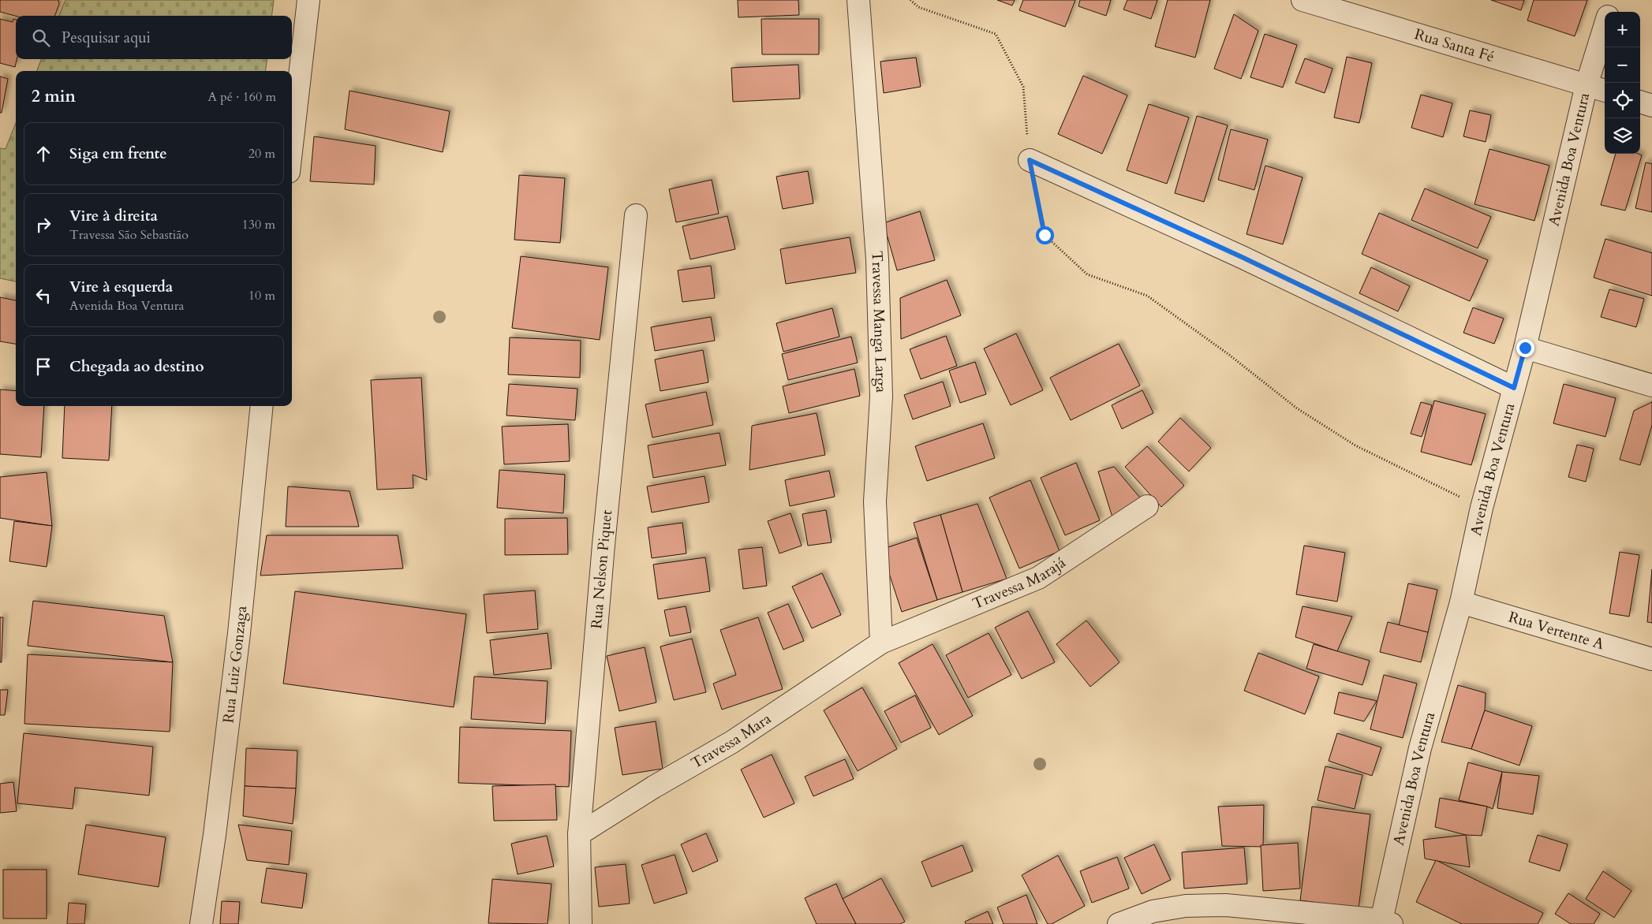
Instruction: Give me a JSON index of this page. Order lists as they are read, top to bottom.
{
  "streets": {
    "street": [
      "Rua Santa Fé",
      "Avenida Boa Ventura",
      "Travessa Manga Larga",
      "Rua Nelson Piquet",
      "Travessa Marajá",
      "Rua Vertente A",
      "Rua Luiz Gonzaga",
      "Travessa Mara"
    ]
  },
  "crossings": [
    ["Rua Santa Fé", "Avenida Boa Ventura"],
    ["Avenida Boa Ventura", "Rua Vertente A"],
    ["Travessa Manga Larga", "Travessa Marajá"],
    ["Travessa Manga Larga", "Travessa Mara"],
    ["Rua Nelson Piquet", "Travessa Mara"],
    ["Travessa Marajá", "Travessa Mara"]
  ],
  "page": {
    "map_buttons": ["+", "−"],
    "search": "Pesquisar aqui",
    "heading": ["2 min", "A pé · 160 m"],
    "list": [
      ["Siga em frente", "20 m"],
      ["Vire à direita", "Travessa São Sebastião", "130 m"],
      ["Vire à esquerda", "Avenida Boa Ventura", "10 m"],
      "Chegada ao destino"
    ]
  }
}
